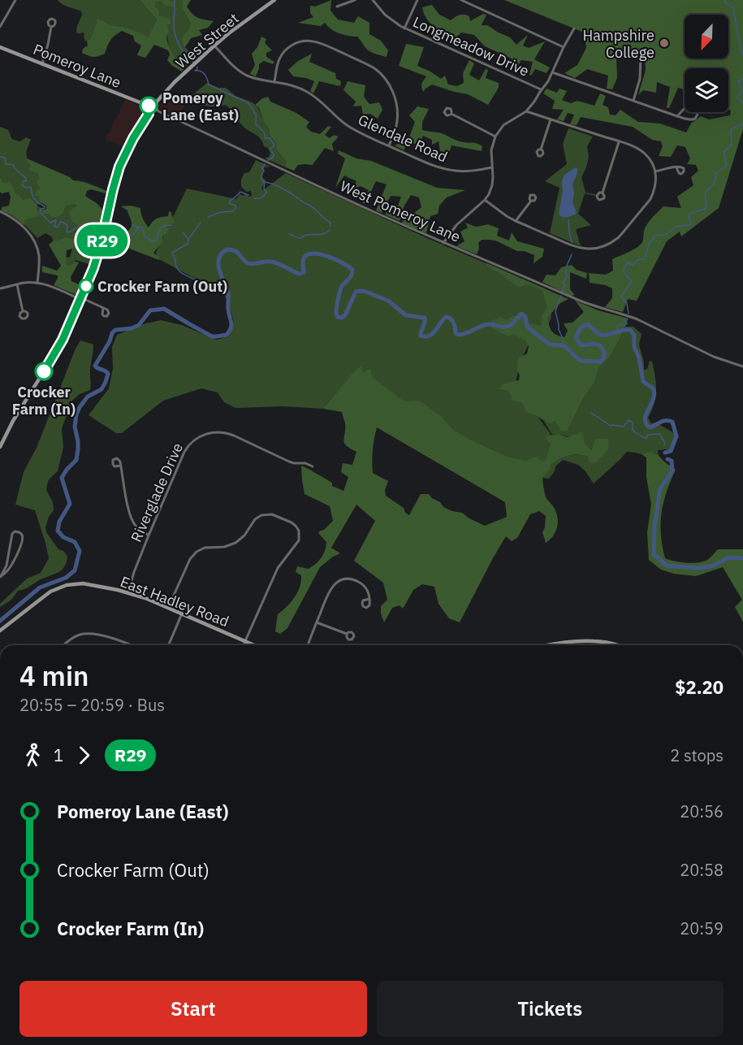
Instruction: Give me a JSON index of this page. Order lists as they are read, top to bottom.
{
  "streets": {
    "street": [
      "West Street",
      "Longmeadow Drive",
      "Pomeroy Lane",
      "Glendale Road",
      "West Pomeroy Lane",
      "Riverglade Drive",
      "East Hadley Road"
    ]
  },
  "crossings": [
    ["West Street", "Pomeroy Lane"],
    ["West Street", "Glendale Road"],
    ["West Street", "West Pomeroy Lane"],
    ["Pomeroy Lane", "West Pomeroy Lane"],
    ["Riverglade Drive", "East Hadley Road"]
  ],
  "places": [
    "Hampshire College",
    "Pomeroy Lane (East)",
    "Crocker Farm (Out)",
    "Crocker Farm (In)"
  ],
  "lines": ["bus line R29"],
  "north": "bottom left",
  "page": {
    "on_map": "R29",
    "heading": ["4 min", "20:55 – 20:59 · Bus", "$2.20"],
    "legs": ["1", "R29", "2 stops"],
    "list": [
      {
        "name": "Pomeroy Lane (East)",
        "value": "20:56"
      },
      {
        "name": "Crocker Farm (Out)",
        "value": "20:58"
      },
      {
        "name": "Crocker Farm (In)",
        "value": "20:59"
      }
    ],
    "buttons": ["Start", "Tickets"]
  }
}
